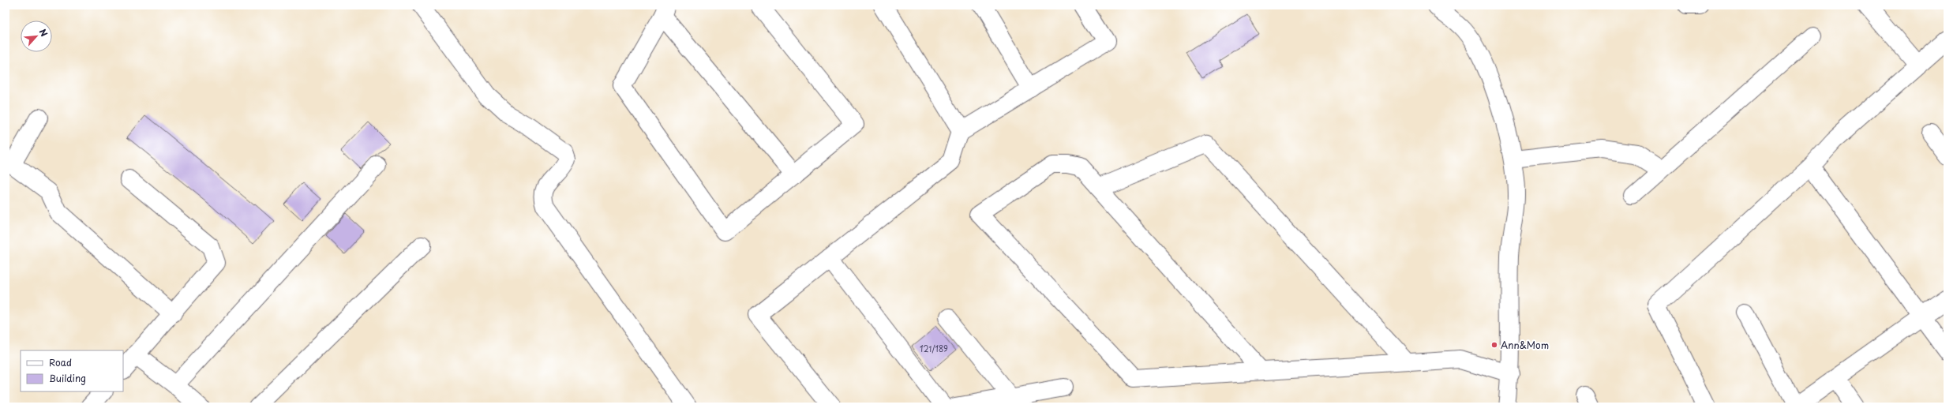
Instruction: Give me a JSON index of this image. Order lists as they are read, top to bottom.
{
  "places": ["Ann&Mom"],
  "house_numbers": ["121/189"],
  "legend": ["Road", "Building"],
  "north": "top right"
}
